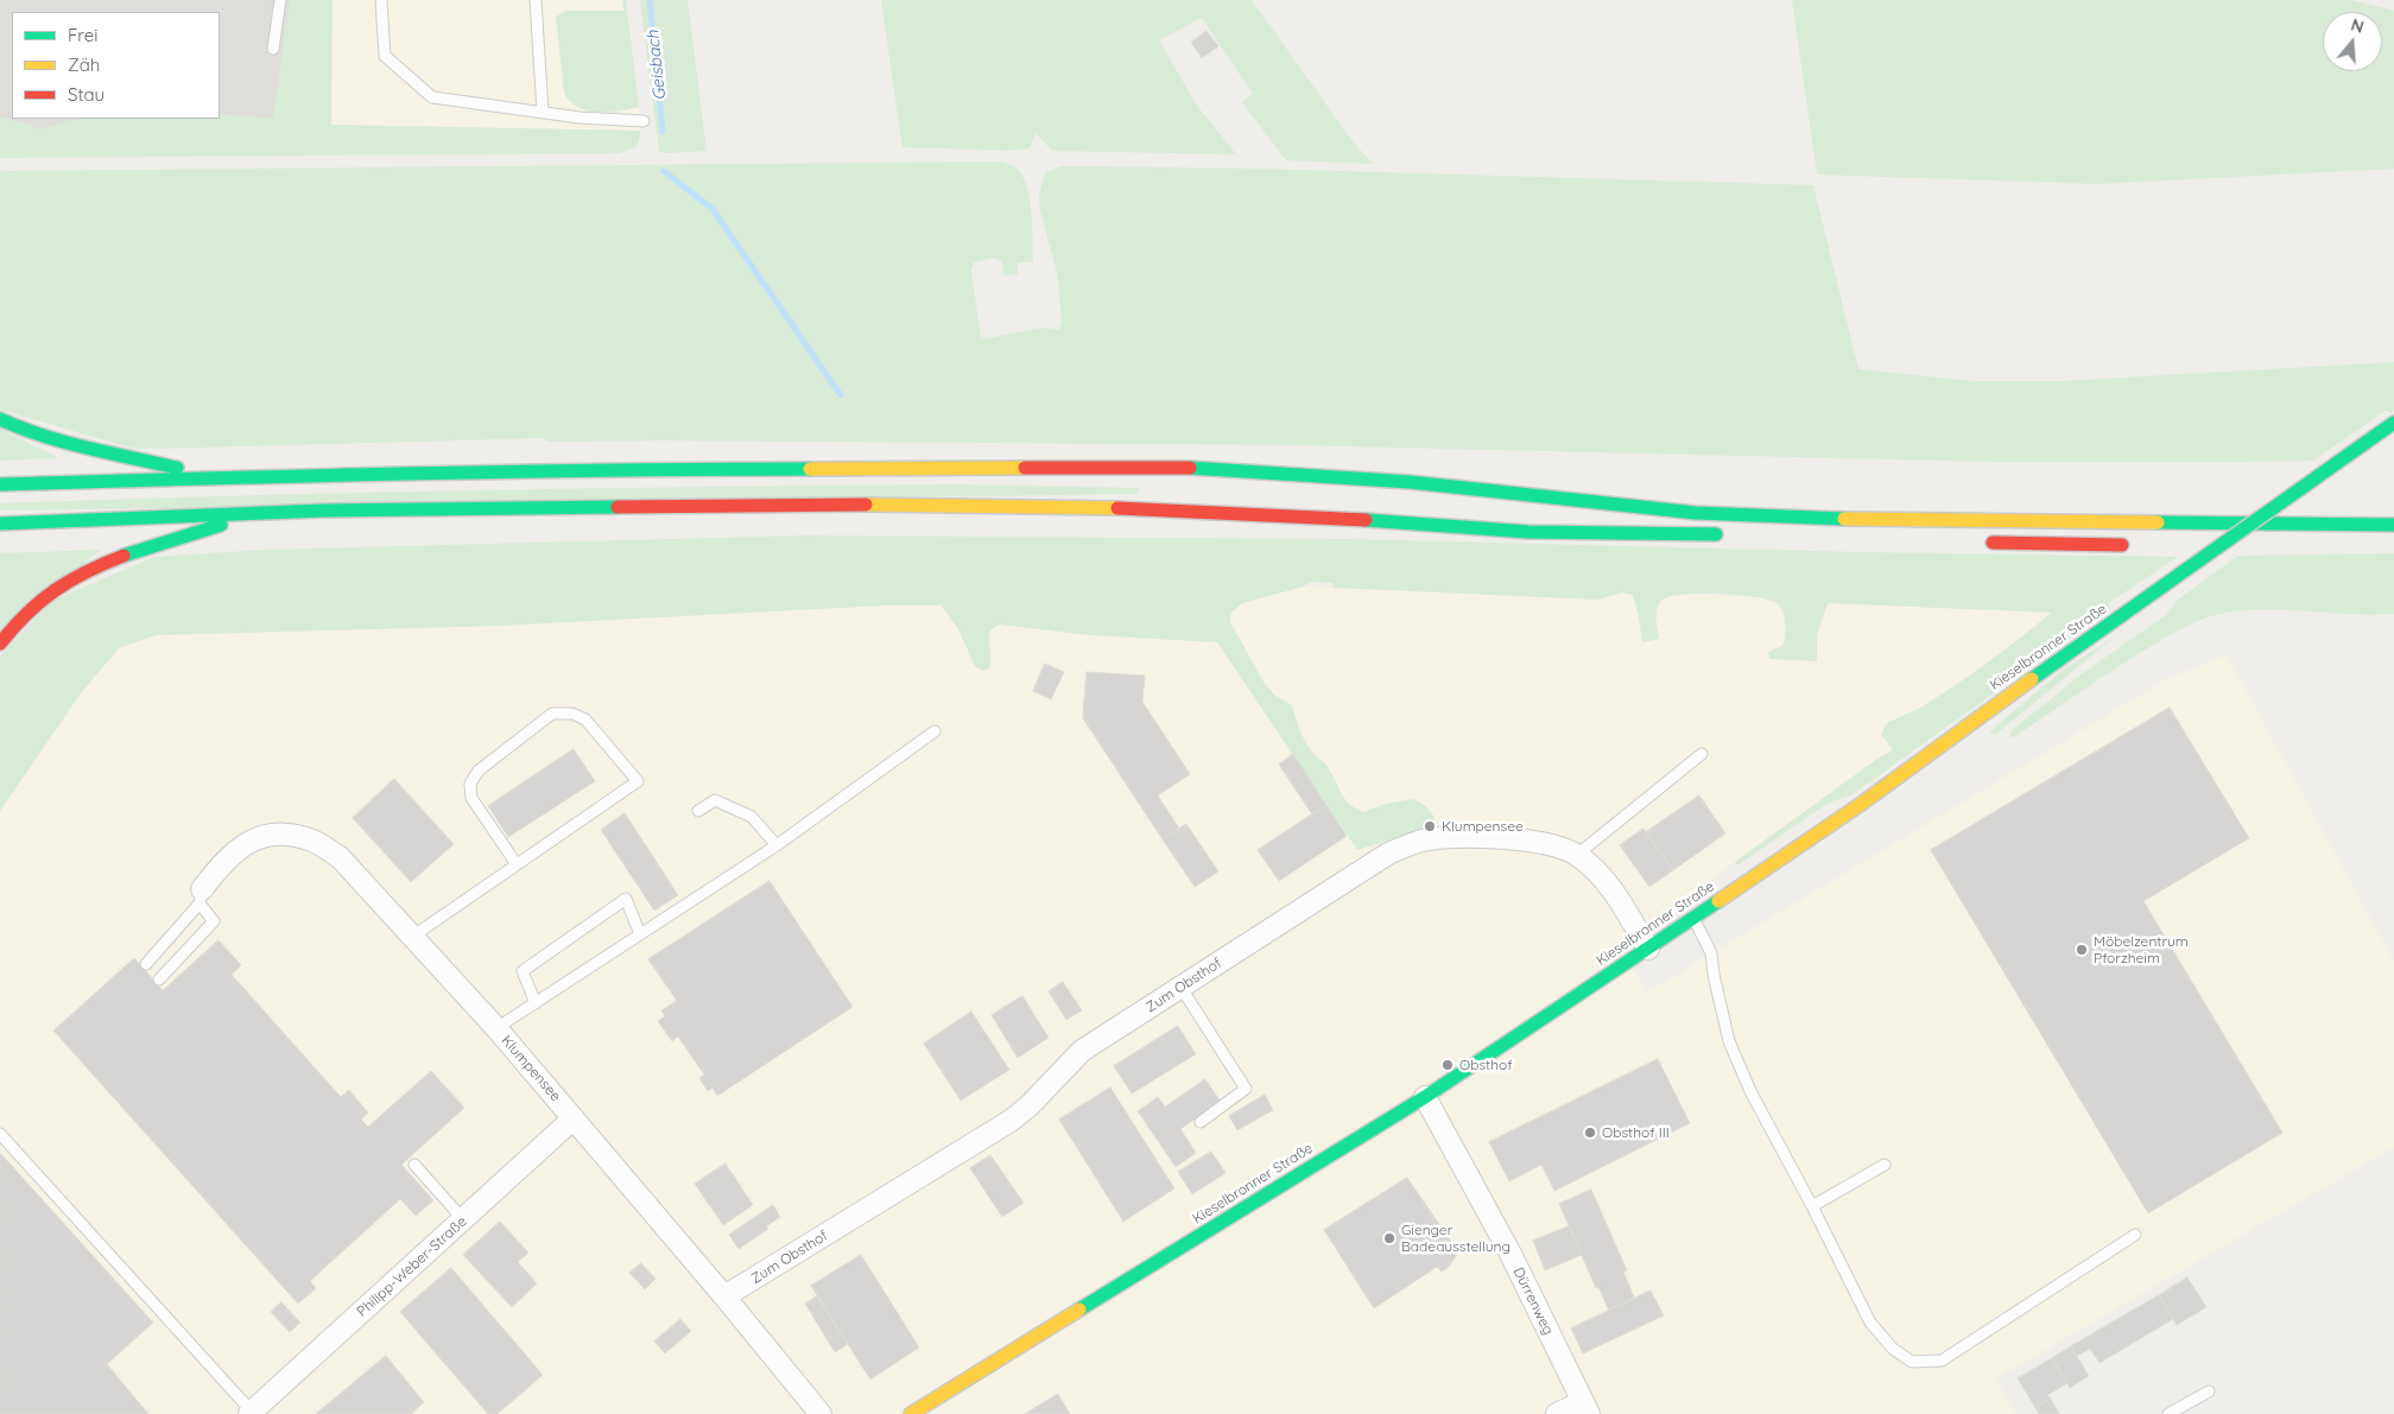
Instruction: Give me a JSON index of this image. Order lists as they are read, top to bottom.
{
  "streets": {
    "main road": ["Kieselbronner Straße"],
    "street": [
      "Zum Obsthof",
      "Klumpensee",
      "Philipp-Weber-Straße",
      "Dürrenweg"
    ]
  },
  "crossings": [
    ["Kieselbronner Straße", "Zum Obsthof"],
    ["Kieselbronner Straße", "Dürrenweg"],
    ["Zum Obsthof", "Klumpensee"],
    ["Klumpensee", "Philipp-Weber-Straße"]
  ],
  "water": ["Geisbach"],
  "places": [
    "Klumpensee",
    "Möbelzentrum Pforzheim",
    "Obsthof",
    "Obsthof III",
    "Gienger Badeausstellung"
  ],
  "legend": ["Frei", "Zäh", "Stau"],
  "north": "top"
}
